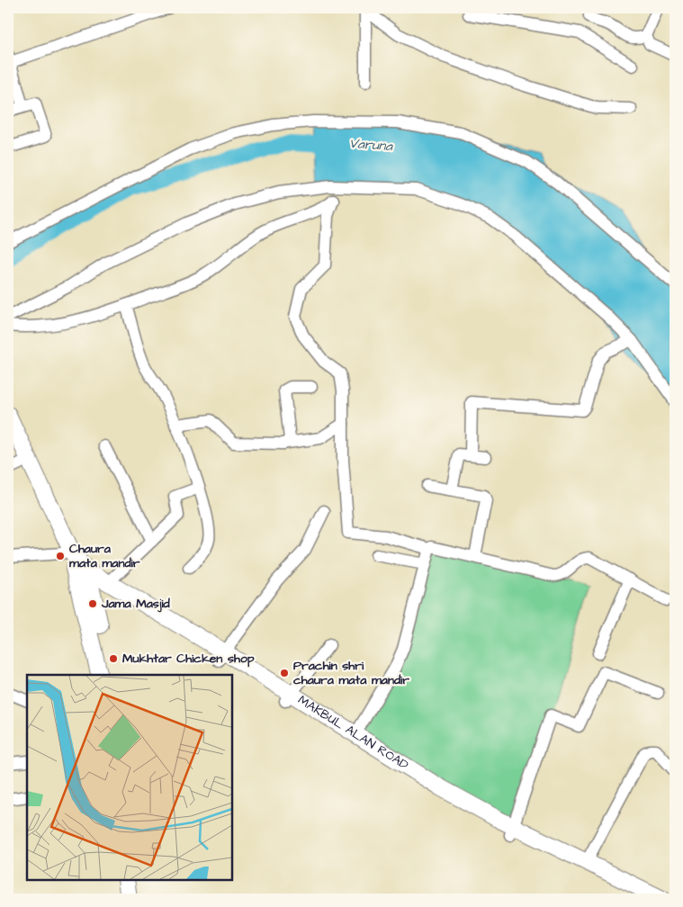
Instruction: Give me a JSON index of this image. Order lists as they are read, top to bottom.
{
  "streets": {
    "highway": ["MAKBUL ALAN ROAD"]
  },
  "water": ["Varuna"],
  "places": [
    "Chaura mata mandir",
    "Jama Masjid",
    "Mukhtar Chicken shop",
    "Prachin shri chaura mata mandir"
  ]
}
